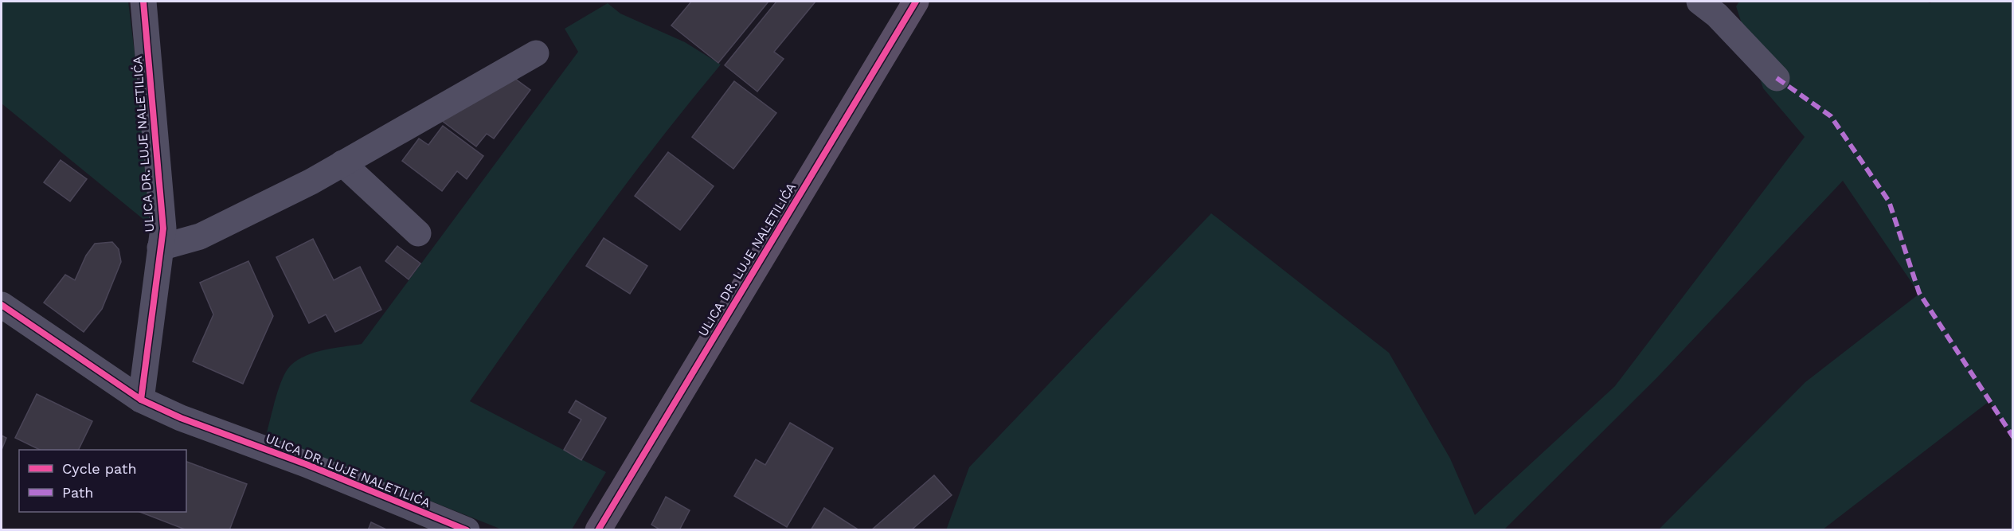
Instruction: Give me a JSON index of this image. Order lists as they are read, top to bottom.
{
  "streets": {
    "main road": ["ULICA DR. LUJE NALETILIĆA"]
  },
  "legend": ["Cycle path", "Path"]
}
